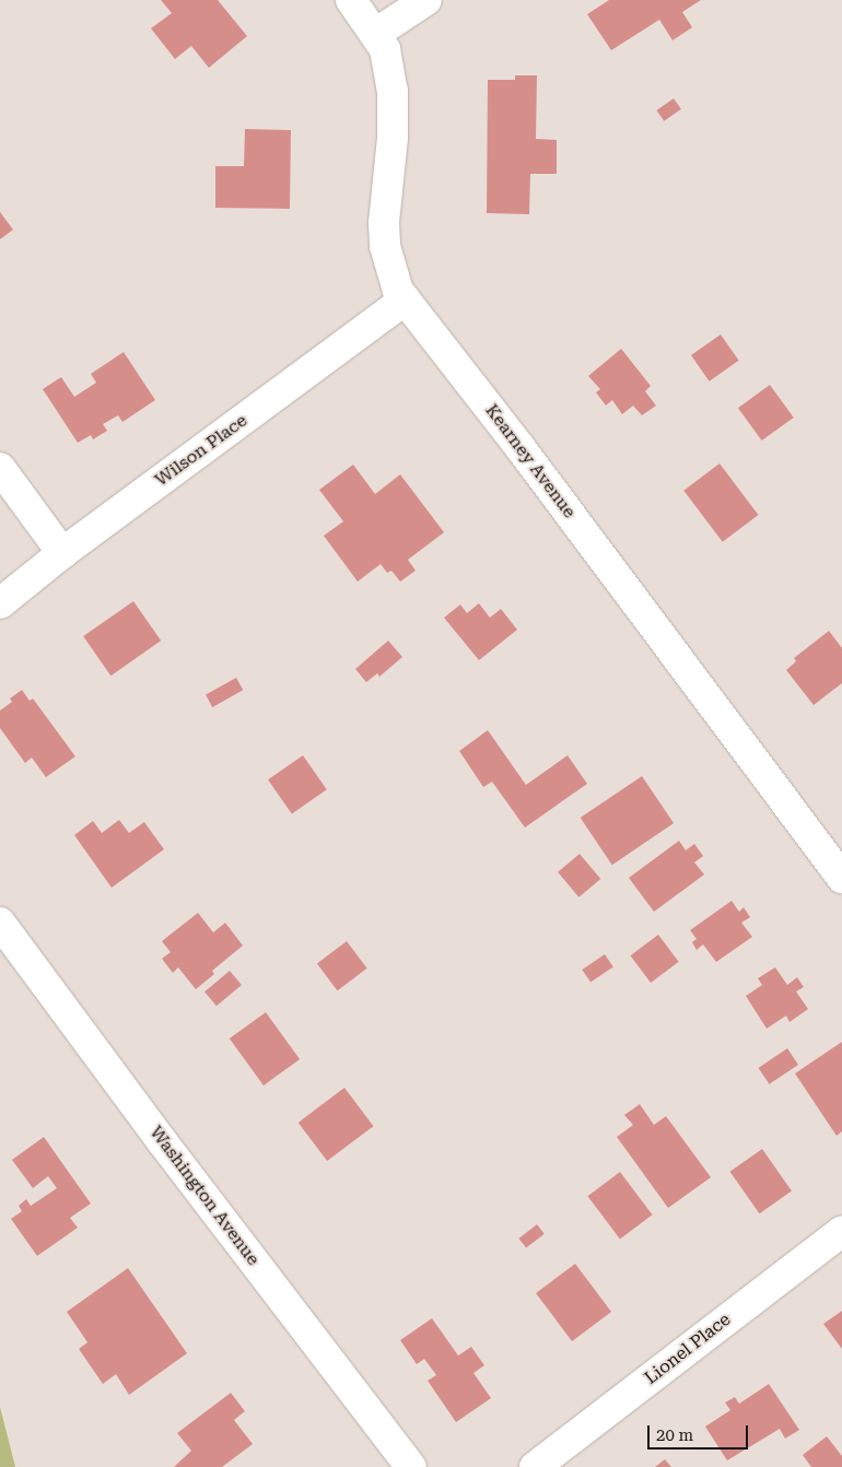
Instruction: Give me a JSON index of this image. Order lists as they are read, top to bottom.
{
  "streets": {
    "street": [
      "Wilson Place",
      "Kearney Avenue",
      "Washington Avenue",
      "Lionel Place"
    ]
  },
  "crossings": [
    ["Wilson Place", "Kearney Avenue"]
  ],
  "scale_bar": "20 m"
}
